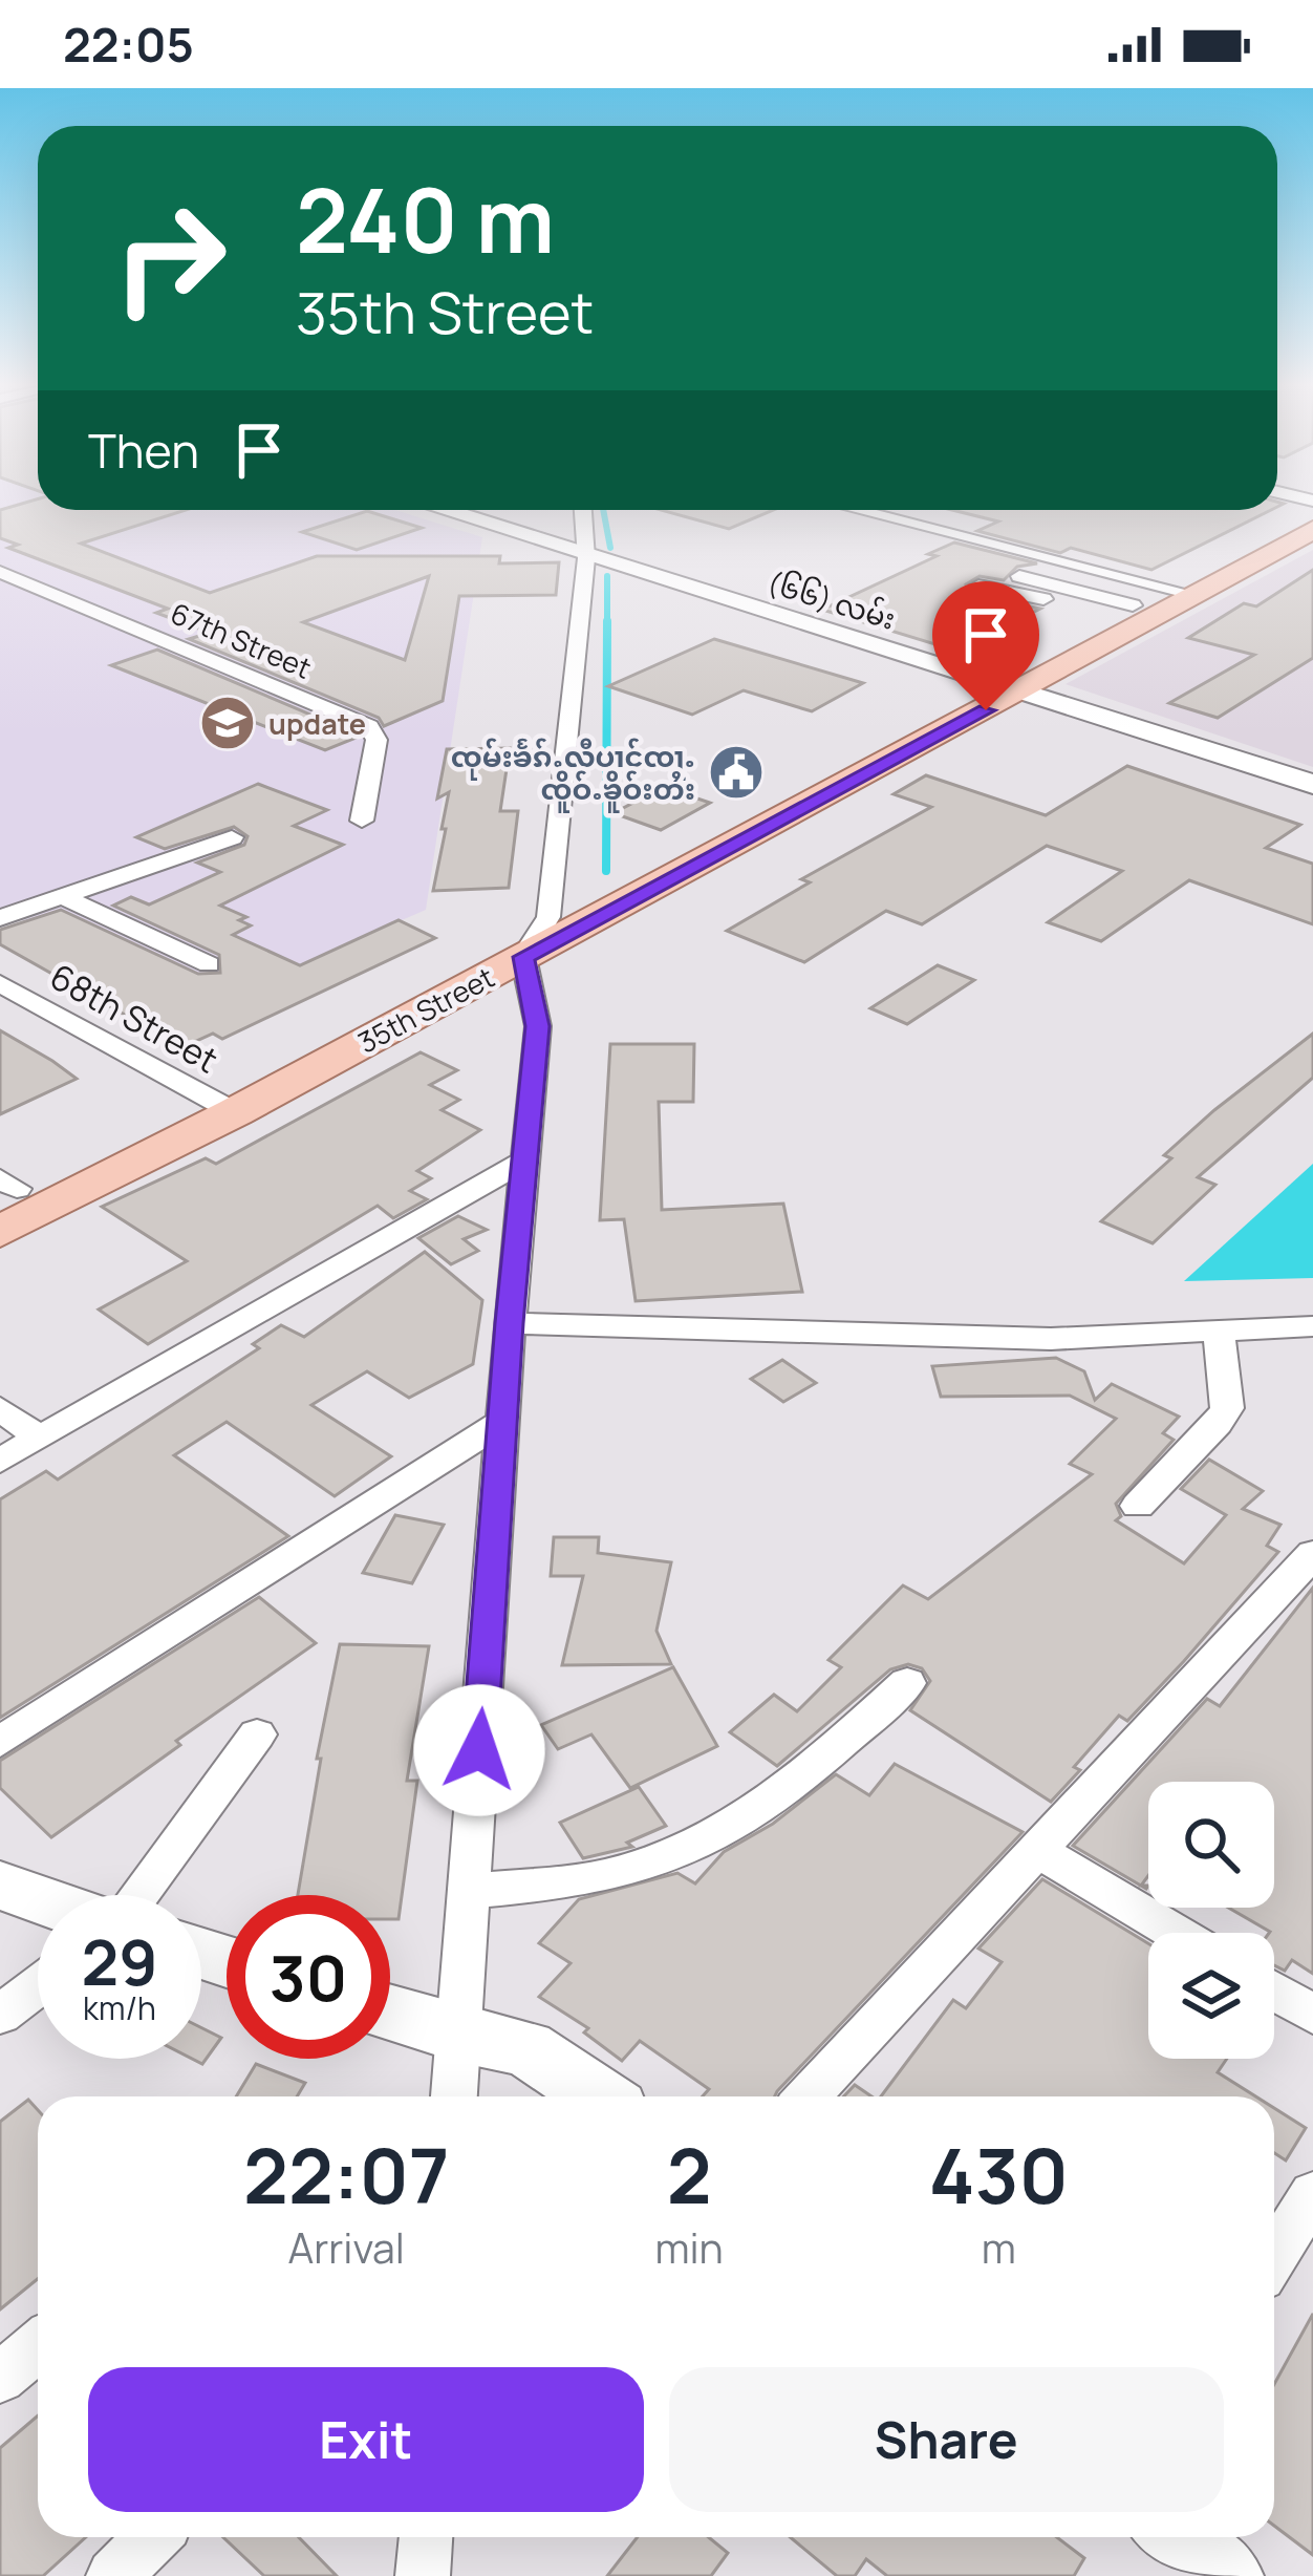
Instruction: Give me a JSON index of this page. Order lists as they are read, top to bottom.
{
  "streets": {
    "main road": ["35th Street"],
    "street": ["(၆၆) လမ်း", "67th Street", "68th Street"]
  },
  "crossings": [
    ["(၆၆) လမ်း", "35th Street"],
    ["35th Street", "68th Street"]
  ],
  "places": {
    "school or university": ["update"],
    "public building": ["ၸုမ်းၶႅၵ်ႇလီပၢင်ၸႃႉ ၸိူဝ်ႉၶိူဝ်းတႆး"]
  },
  "page": {
    "status": "22:05",
    "turn": ["240 m", "35th Street"],
    "then": "Then",
    "speed": "29 km/h",
    "limit": "30",
    "eta": [
      "22:07",
      "Arrival",
      "2",
      "min",
      "430",
      "m"
    ],
    "buttons": ["Exit", "Share"]
  }
}
